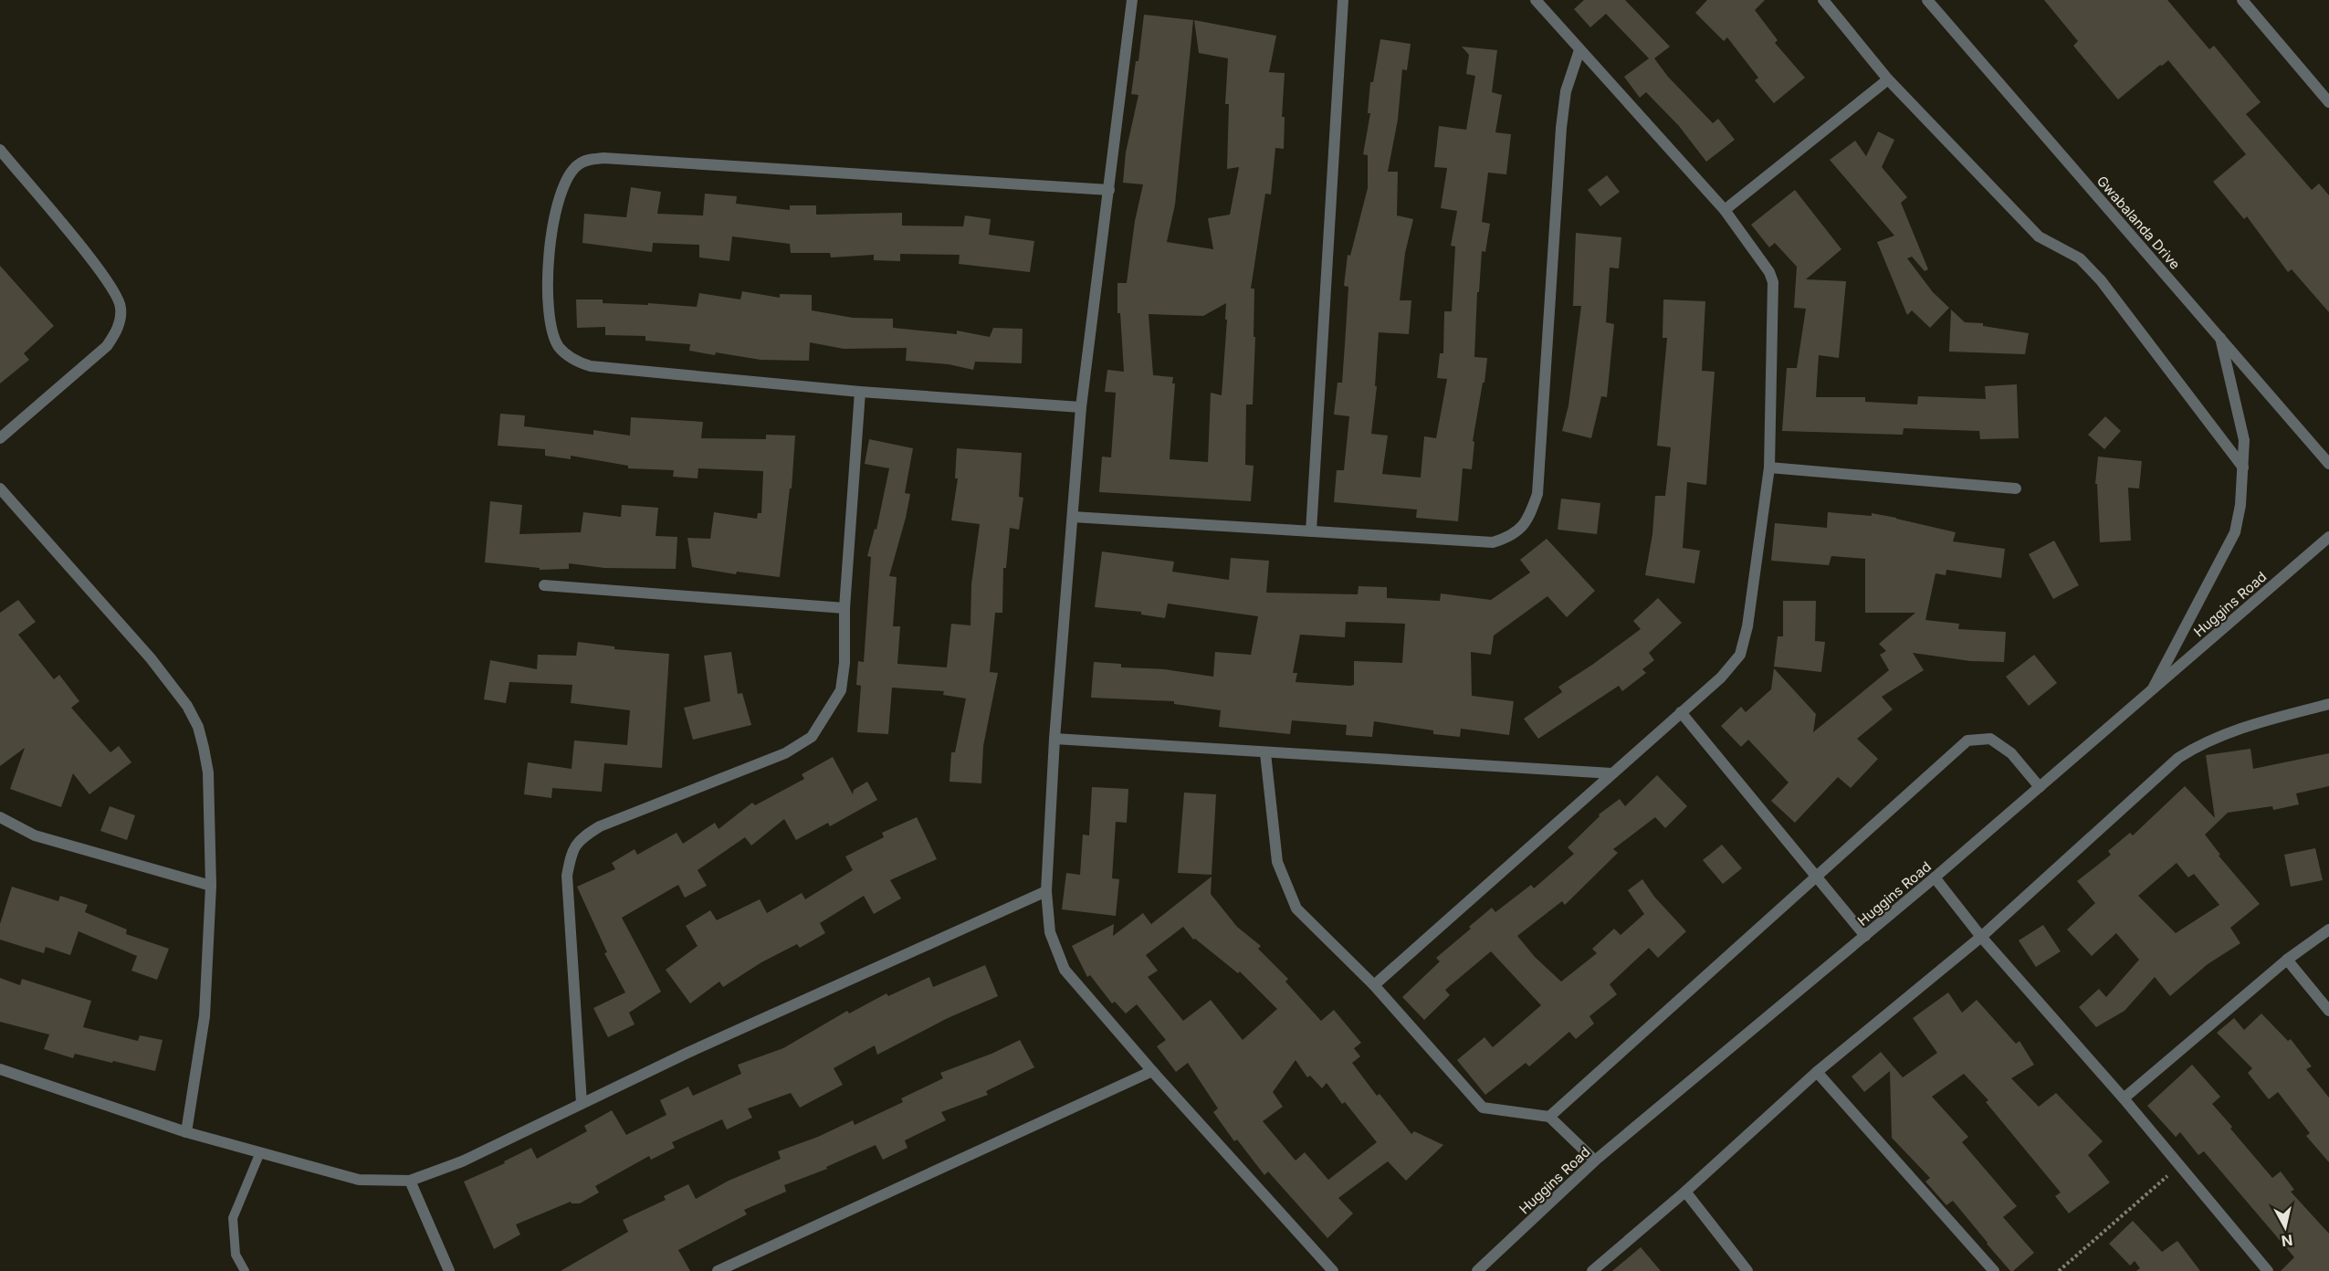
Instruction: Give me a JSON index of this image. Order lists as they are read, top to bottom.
{
  "streets": {
    "street": ["Gwabalanda Drive", "Huggins Road"]
  },
  "north": "bottom"
}
